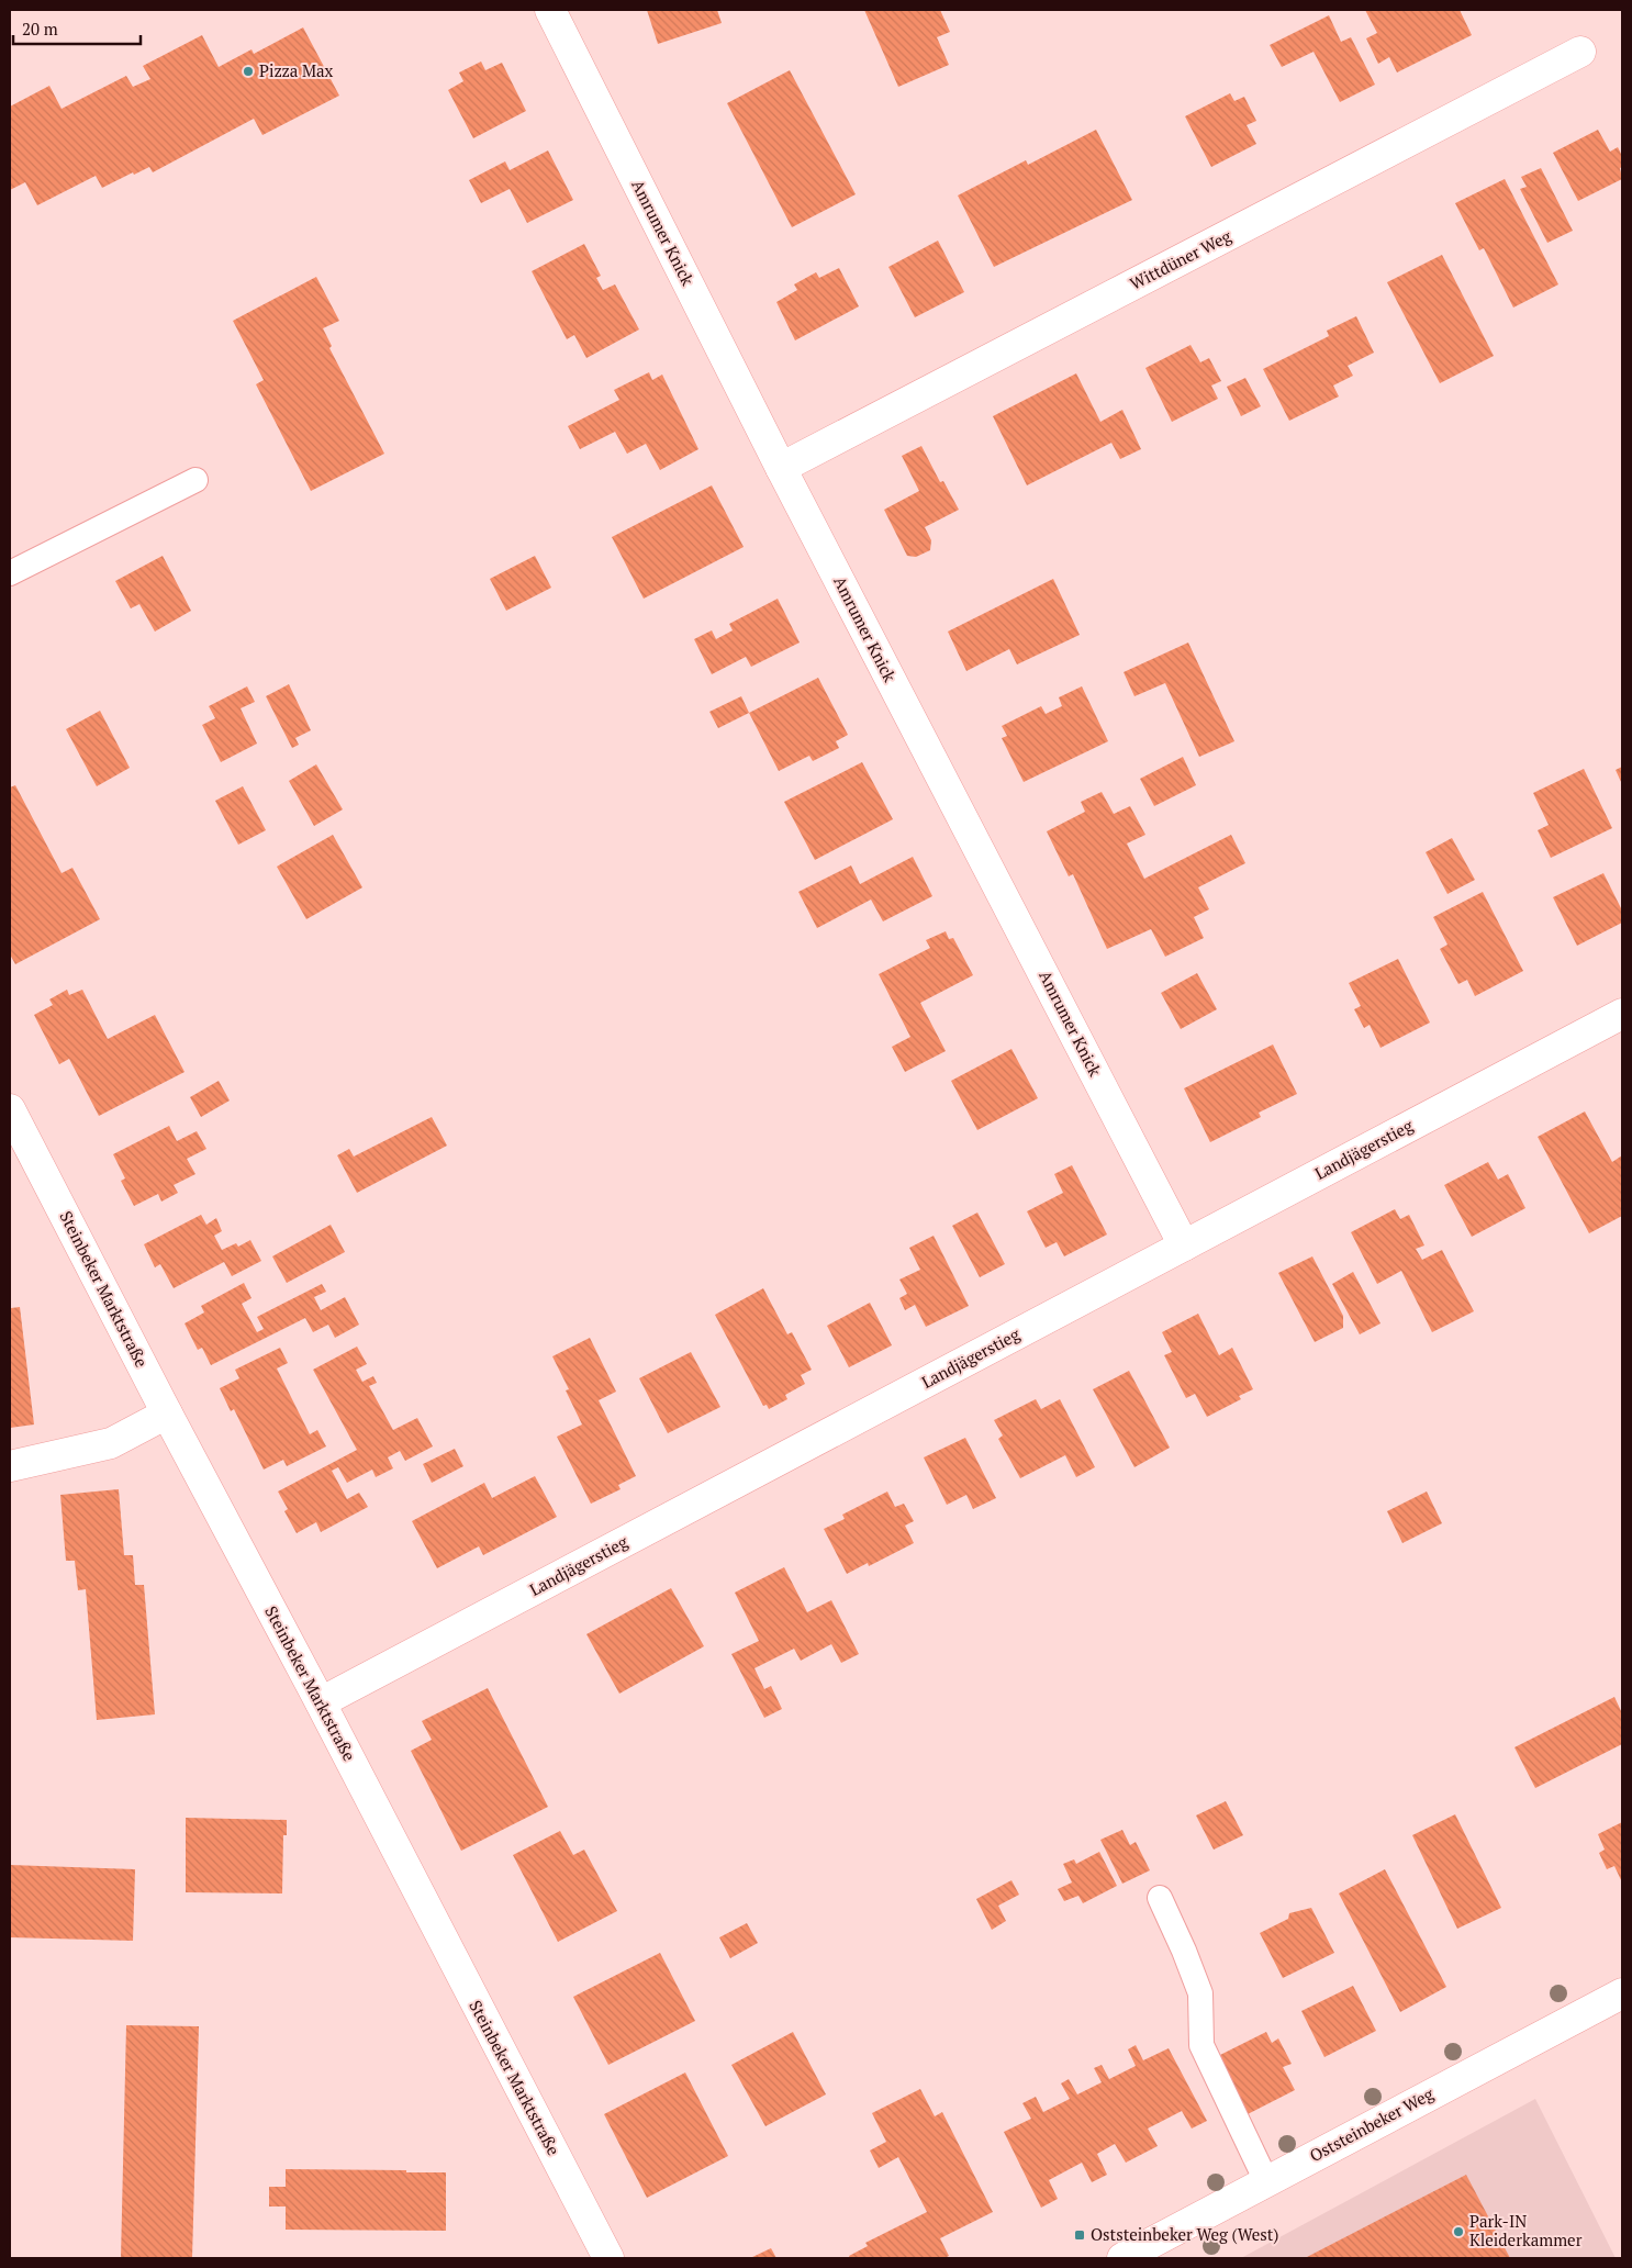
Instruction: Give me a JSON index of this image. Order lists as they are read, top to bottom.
{
  "streets": {
    "street": [
      "Amrumer Knick",
      "Wittdüner Weg",
      "Landjägerstieg",
      "Steinbeker Marktstraße",
      "Oststeinbeker Weg"
    ]
  },
  "crossings": [
    ["Amrumer Knick", "Wittdüner Weg"],
    ["Amrumer Knick", "Landjägerstieg"],
    ["Landjägerstieg", "Steinbeker Marktstraße"]
  ],
  "places": {
    "other": ["Pizza Max", "Park-IN Kleiderkammer"],
    "transit": ["Oststeinbeker Weg (West)"]
  },
  "scale_bar": "20 m"
}
